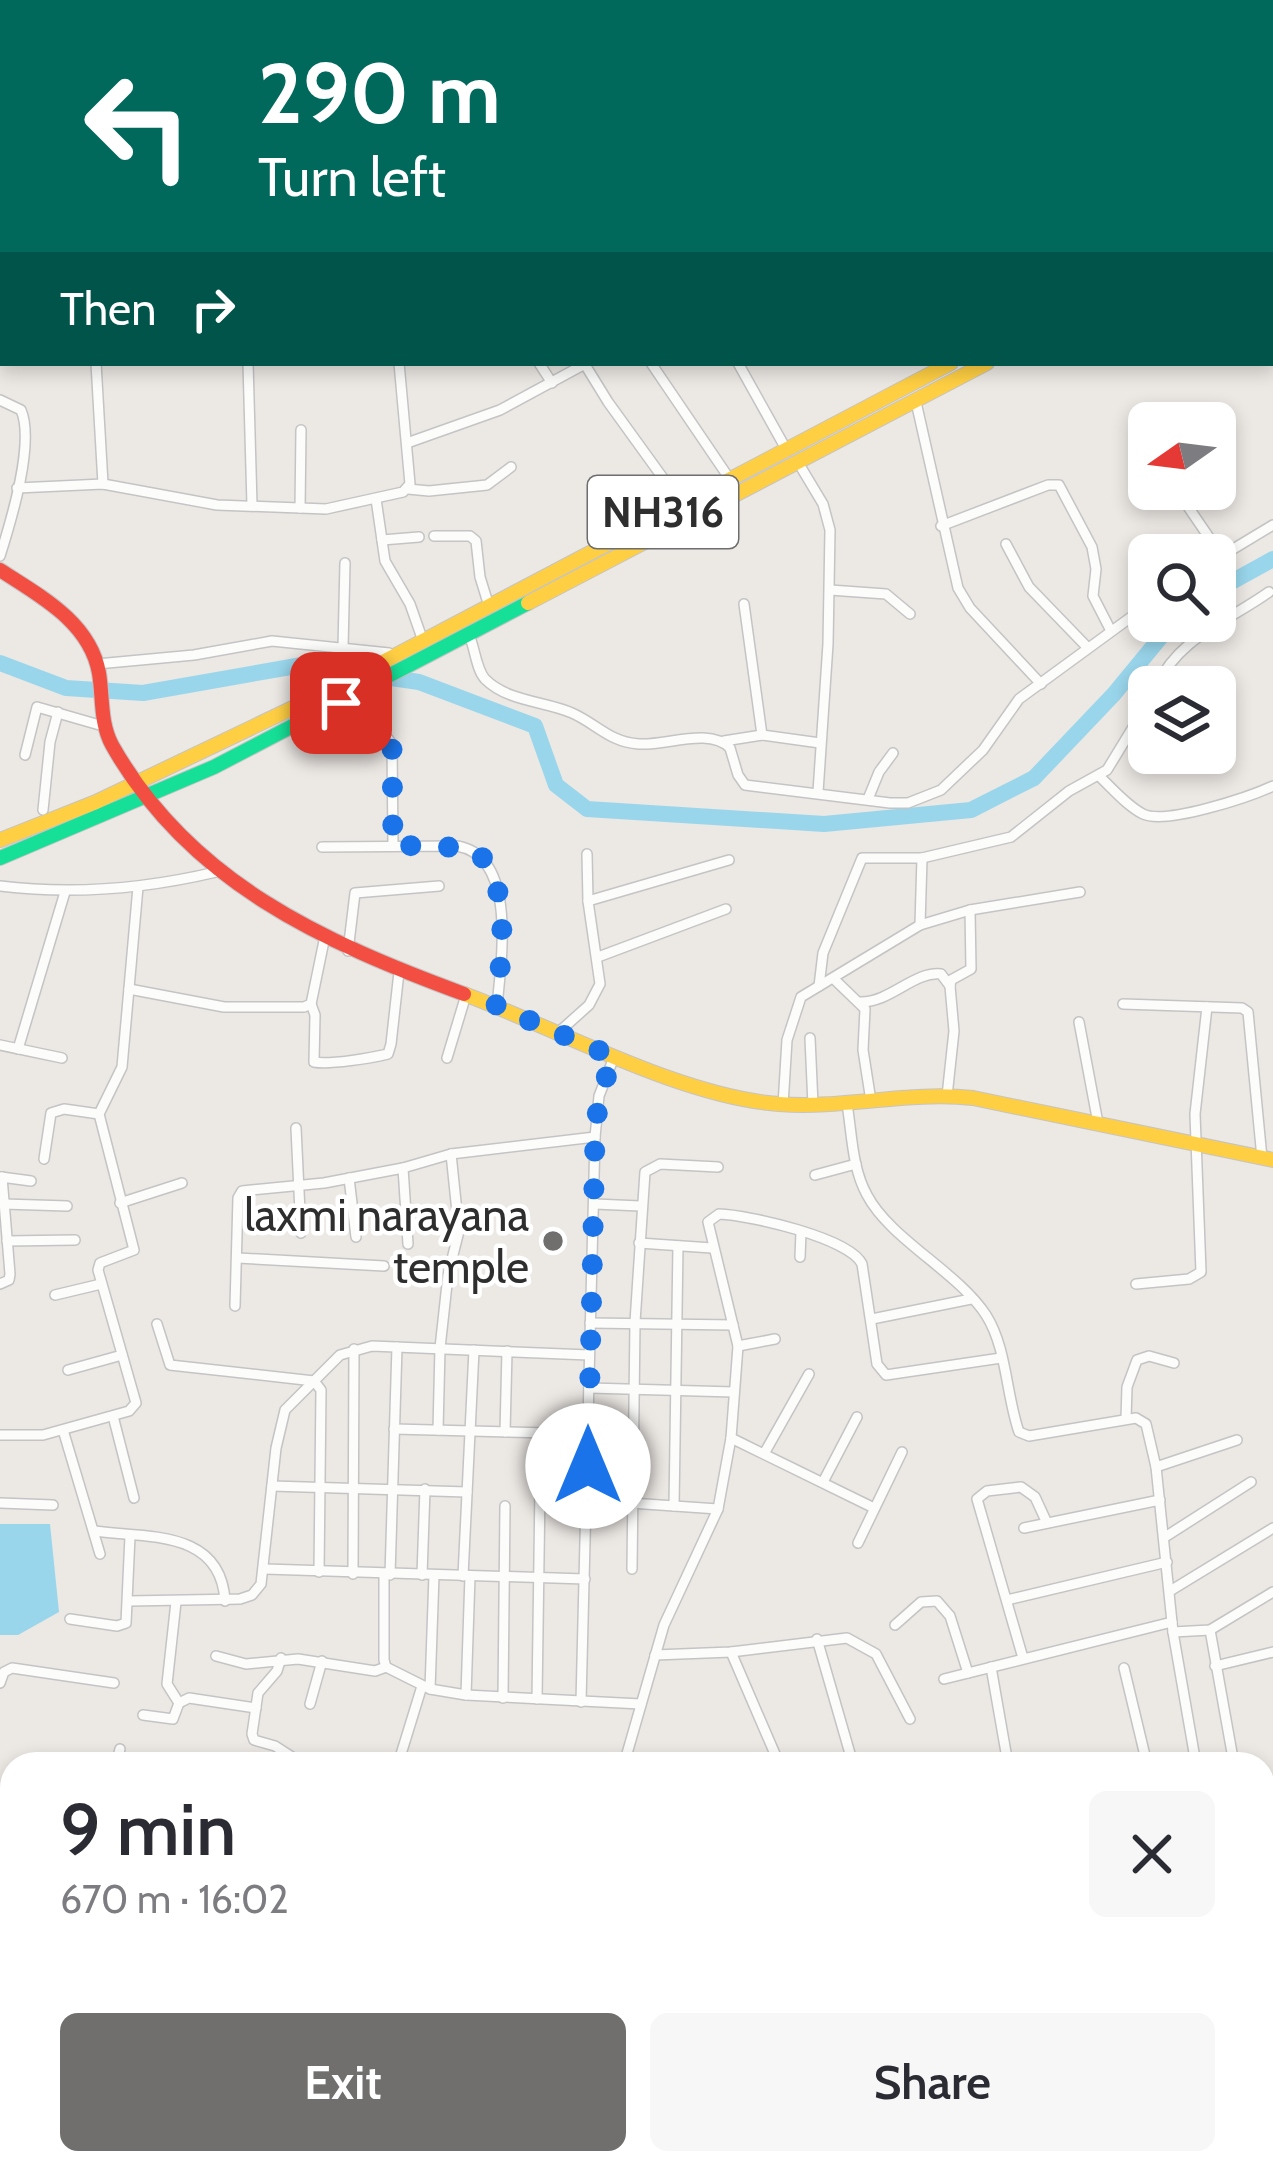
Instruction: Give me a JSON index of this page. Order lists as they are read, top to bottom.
{
  "streets": {
    "main road": ["NH316"]
  },
  "places": ["laxmi narayana temple"],
  "north": "left",
  "page": {
    "turn": ["290 m", "Turn left"],
    "then": "Then",
    "heading": ["9 min", "670 m · 16:02"],
    "buttons": ["Exit", "Share"]
  }
}
